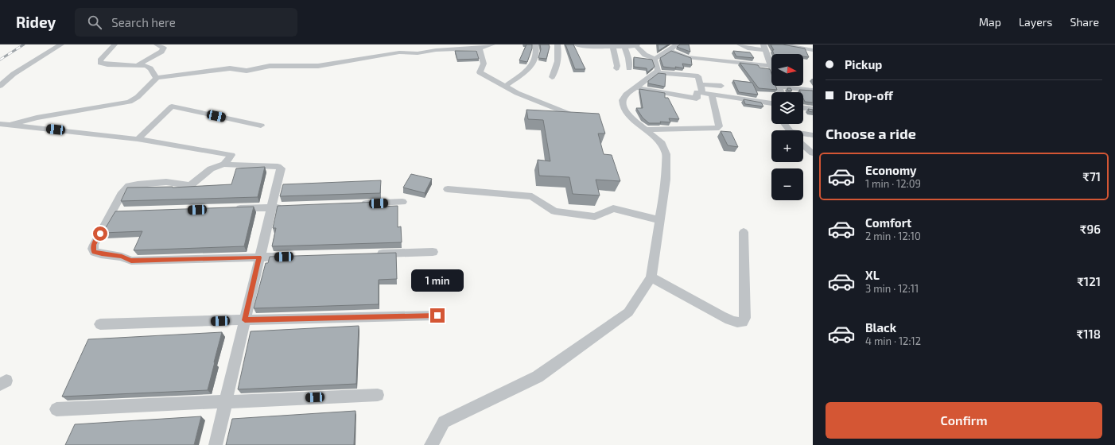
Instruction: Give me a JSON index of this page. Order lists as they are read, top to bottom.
{
  "north": "right",
  "page": {
    "header": "Ridey",
    "search": "Search here",
    "nav": ["Map", "Layers", "Share"],
    "banner": ["Pickup", "Drop-off"],
    "map_buttons": ["+", "−"],
    "heading": "Choose a ride",
    "list": [
      {
        "name": "Economy",
        "note": "1 min · 12:09",
        "value": "₹71"
      },
      {
        "name": "Comfort",
        "note": "2 min · 12:10",
        "value": "₹96"
      },
      {
        "name": "XL",
        "note": "3 min · 12:11",
        "value": "₹121"
      },
      {
        "name": "Black",
        "note": "4 min · 12:12",
        "value": "₹118"
      }
    ],
    "bubble": "1 min",
    "buttons": "Confirm"
  }
}
